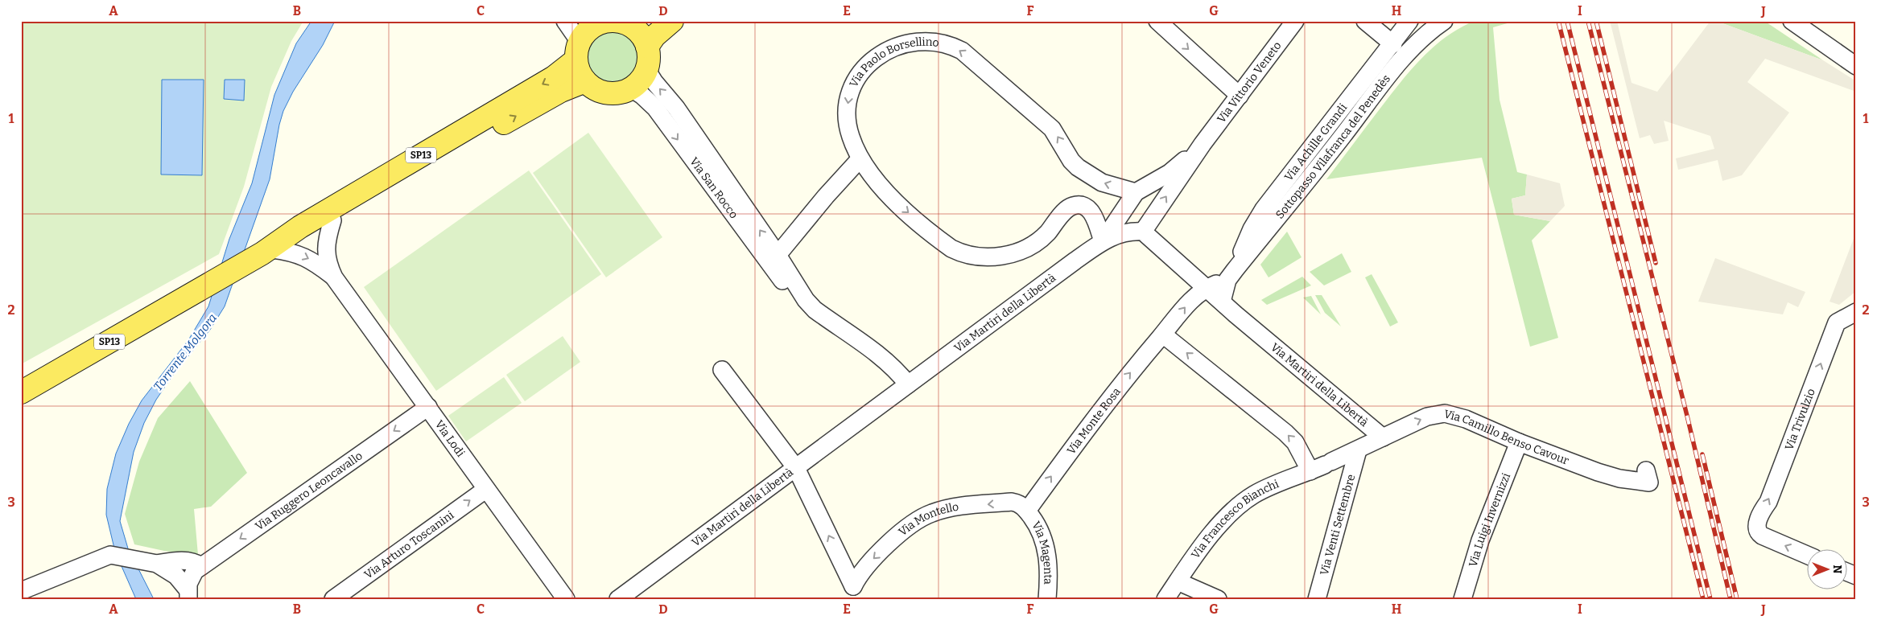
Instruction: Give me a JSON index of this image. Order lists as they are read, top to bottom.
{
  "streets": {
    "main road": ["SP13"],
    "street": [
      "Via Paolo Borsellino",
      "Via Vittorio Veneto",
      "Via Achille Grandi",
      "Sottopasso Vilafranca del Penedès",
      "Via San Rocco",
      "Via Martiri della Libertà",
      "Via Trivulzio",
      "Via Monte Rosa",
      "Via Lodi",
      "Via Camillo Benso Cavour",
      "Via Ruggero Leoncavallo",
      "Via Luigi Invernizzi",
      "Via Montello",
      "Via Francesco Bianchi",
      "Via Venti Settembre",
      "Via Arturo Toscanini",
      "Via Magenta"
    ]
  },
  "crossings": [
    ["Via Paolo Borsellino", "Via Vittorio Veneto"],
    ["Via Paolo Borsellino", "Via Martiri della Libertà"],
    ["Via Vittorio Veneto", "Via Martiri della Libertà"],
    ["Via Achille Grandi", "Sottopasso Vilafranca del Penedès"],
    ["Sottopasso Vilafranca del Penedès", "Via Martiri della Libertà"],
    ["Sottopasso Vilafranca del Penedès", "Via Monte Rosa"],
    ["SP13", "Via San Rocco"],
    ["SP13", "Via Lodi"],
    ["Via San Rocco", "Via Martiri della Libertà"],
    ["Via Martiri della Libertà", "Via Monte Rosa"],
    ["Via Martiri della Libertà", "Via Camillo Benso Cavour"],
    ["Via Martiri della Libertà", "Via Montello"],
    ["Via Monte Rosa", "Via Montello"],
    ["Via Monte Rosa", "Via Magenta"],
    ["Via Lodi", "Via Ruggero Leoncavallo"],
    ["Via Lodi", "Via Arturo Toscanini"],
    ["Via Camillo Benso Cavour", "Via Luigi Invernizzi"],
    ["Via Camillo Benso Cavour", "Via Francesco Bianchi"],
    ["Via Camillo Benso Cavour", "Via Venti Settembre"],
    ["Via Montello", "Via Magenta"],
    ["Via Francesco Bianchi", "Via Venti Settembre"]
  ],
  "one_way": [
    "Via Trivulzio",
    "Via Monte Rosa",
    "Via Camillo Benso Cavour",
    "Via Ruggero Leoncavallo",
    "Via Arturo Toscanini"
  ],
  "water": ["Torrente Molgora"],
  "north": "right",
  "grid": {
    "columns": [
      "A",
      "B",
      "C",
      "D",
      "E",
      "F",
      "G",
      "H",
      "I",
      "J"
    ],
    "rows": ["1", "2", "3"]
  }
}
